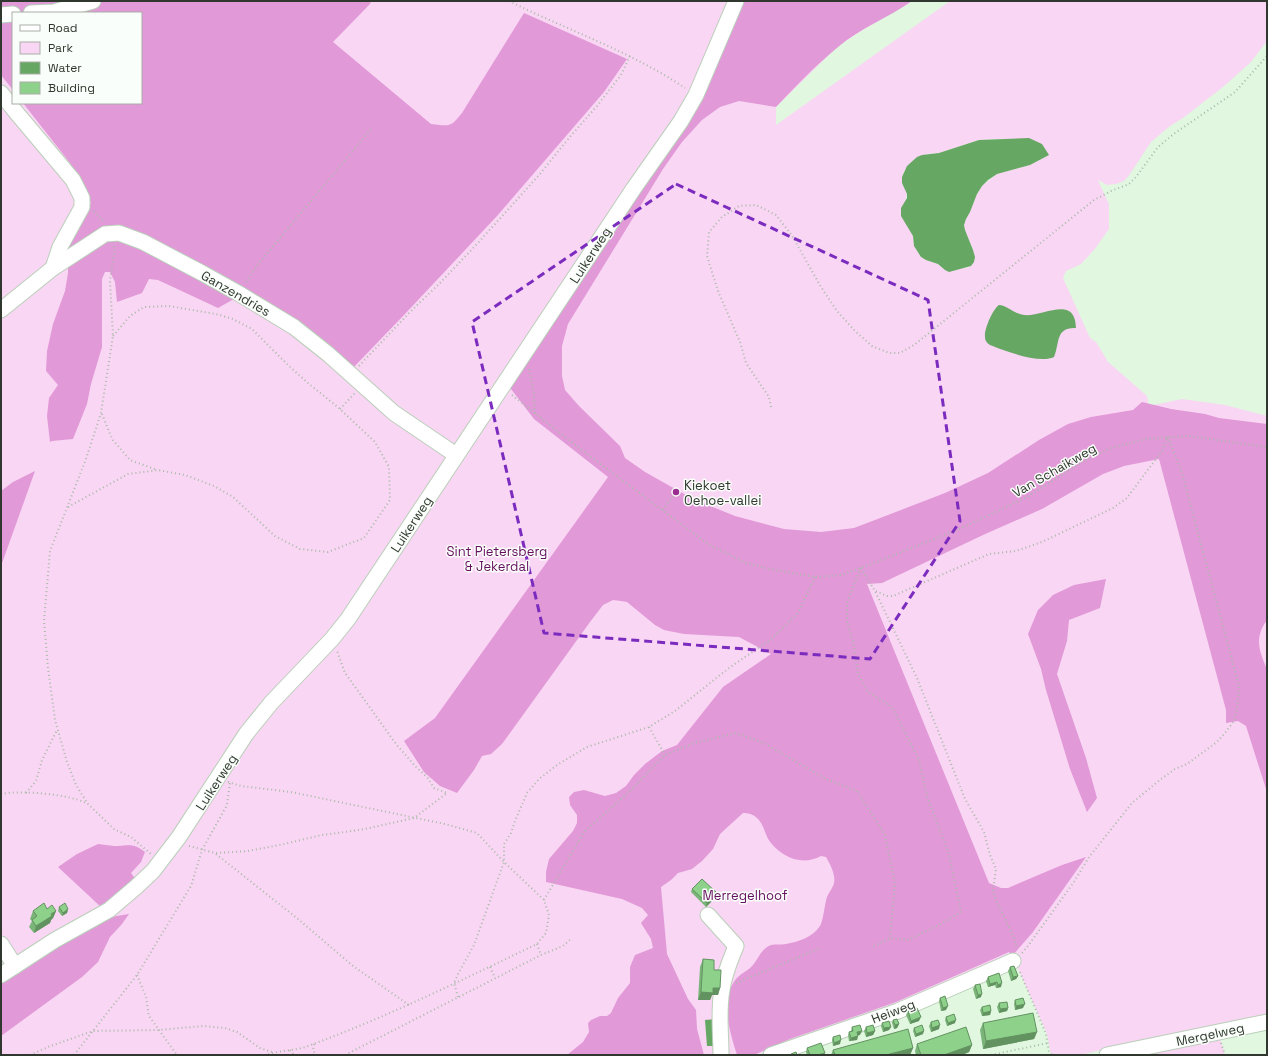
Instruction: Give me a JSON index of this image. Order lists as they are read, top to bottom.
{
  "streets": {
    "street": [
      "Luikerweg",
      "Ganzendries",
      "Heiweg",
      "Mergelweg"
    ],
    "path": ["Van Schaikweg"]
  },
  "crossings": [
    ["Luikerweg", "Ganzendries"],
    ["Luikerweg", "Van Schaikweg"]
  ],
  "parks": ["Sint Pietersberg & Jekerdal", "Merregelhoof"],
  "places": ["Kiekoet Oehoe-vallei"],
  "legend": [
    "Road",
    "Park",
    "Water",
    "Building"
  ]
}
